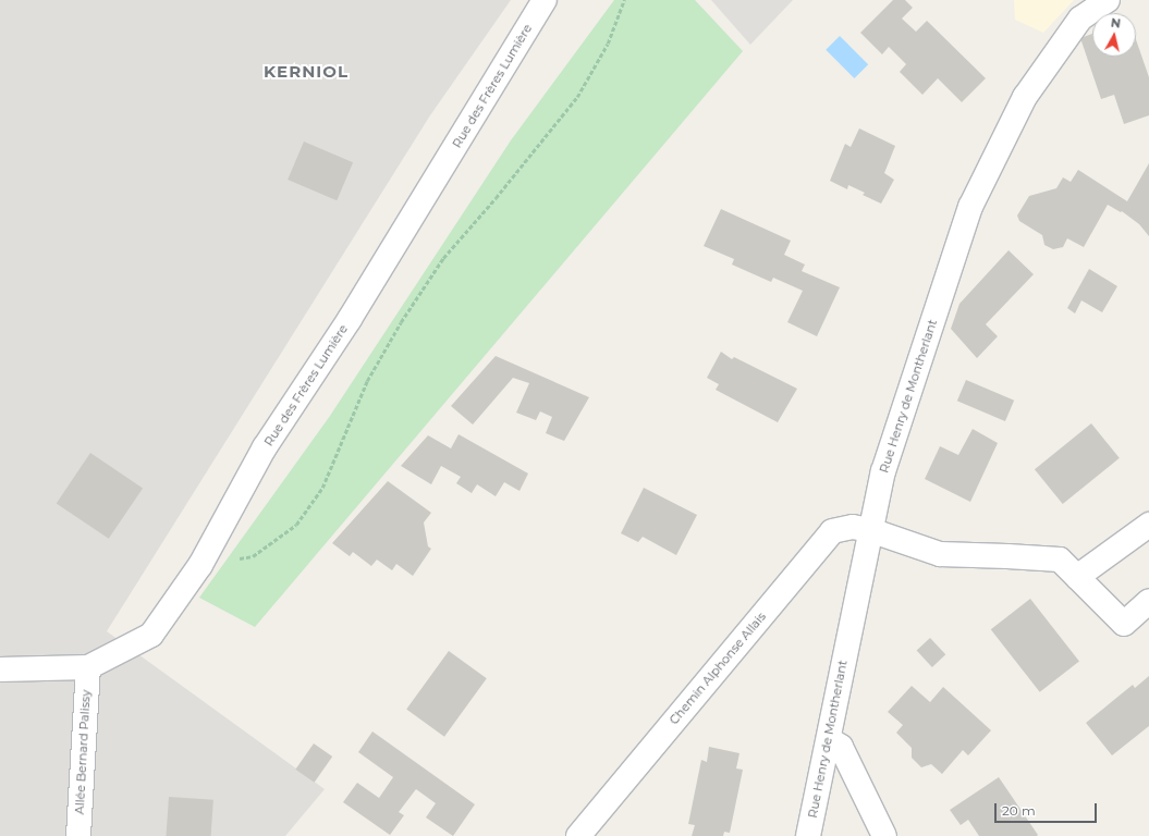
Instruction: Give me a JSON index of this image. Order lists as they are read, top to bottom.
{
  "streets": {
    "street": [
      "Rue des Frères Lumière",
      "Rue Henry de Montherlant",
      "Chemin Alphonse Allais",
      "Allée Bernard Palissy"
    ]
  },
  "crossings": [
    ["Rue des Frères Lumière", "Allée Bernard Palissy"],
    ["Rue Henry de Montherlant", "Chemin Alphonse Allais"]
  ],
  "districts": ["KERNIOL"],
  "scale_bar": "20 m",
  "north": "top"
}
